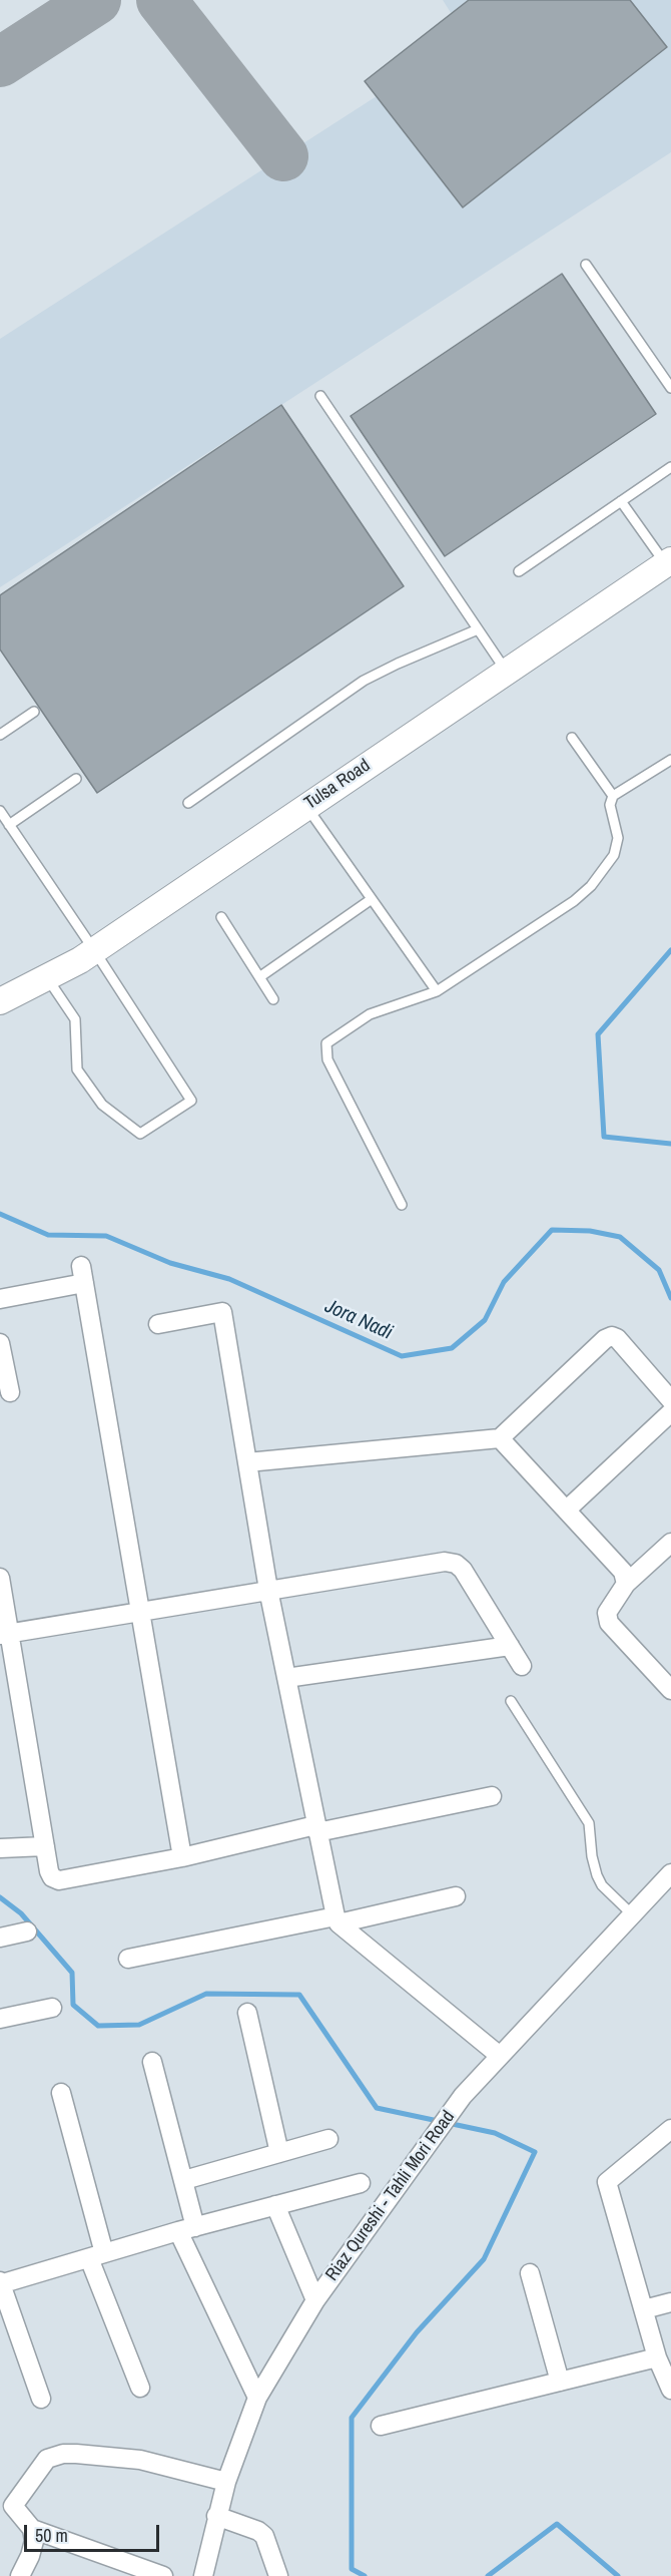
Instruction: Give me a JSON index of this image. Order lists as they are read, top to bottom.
{
  "streets": {
    "street": ["Tulsa Road", "Riaz Qureshi - Tahli Mori Road"]
  },
  "water": ["Jora Nadi"],
  "scale_bar": "50 m"
}
